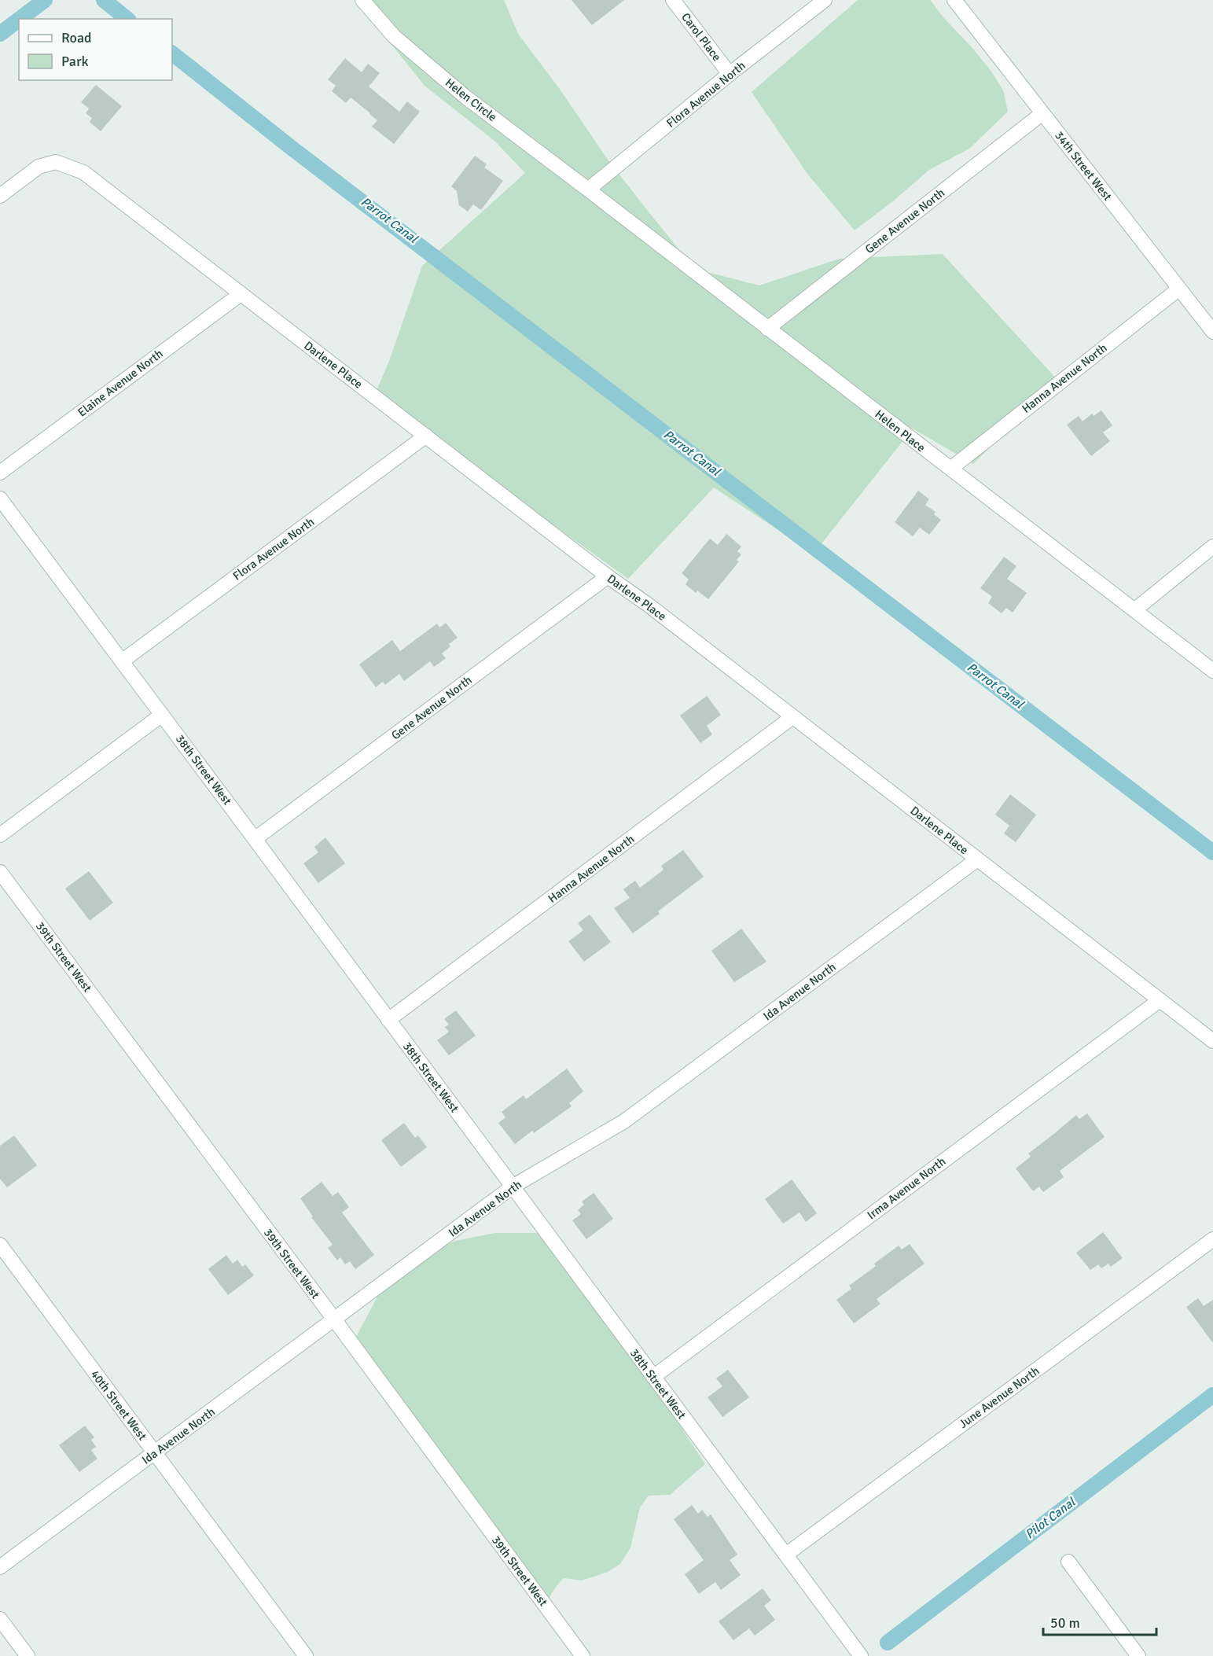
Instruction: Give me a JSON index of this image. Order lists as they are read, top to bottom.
{
  "streets": {
    "street": [
      "Carol Place",
      "Flora Avenue North",
      "Helen Circle",
      "34th Street West",
      "Gene Avenue North",
      "Darlene Place",
      "Hanna Avenue North",
      "Elaine Avenue North",
      "Helen Place",
      "38th Street West",
      "39th Street West",
      "Ida Avenue North",
      "Irma Avenue North",
      "June Avenue North",
      "40th Street West"
    ]
  },
  "crossings": [
    ["Carol Place", "Flora Avenue North"],
    ["Flora Avenue North", "Helen Circle"],
    ["Flora Avenue North", "Darlene Place"],
    ["Flora Avenue North", "Helen Place"],
    ["Flora Avenue North", "38th Street West"],
    ["Helen Circle", "Helen Place"],
    ["34th Street West", "Gene Avenue North"],
    ["34th Street West", "Hanna Avenue North"],
    ["Gene Avenue North", "Darlene Place"],
    ["Gene Avenue North", "Helen Place"],
    ["Gene Avenue North", "38th Street West"],
    ["Darlene Place", "Hanna Avenue North"],
    ["Darlene Place", "Elaine Avenue North"],
    ["Darlene Place", "Ida Avenue North"],
    ["Darlene Place", "Irma Avenue North"],
    ["Hanna Avenue North", "Helen Place"],
    ["Hanna Avenue North", "38th Street West"],
    ["38th Street West", "Ida Avenue North"],
    ["38th Street West", "Irma Avenue North"],
    ["38th Street West", "June Avenue North"],
    ["39th Street West", "Ida Avenue North"],
    ["Ida Avenue North", "40th Street West"]
  ],
  "water": ["Parrot Canal", "Pilot Canal"],
  "legend": ["Road", "Park"],
  "scale_bar": "50 m"
}
